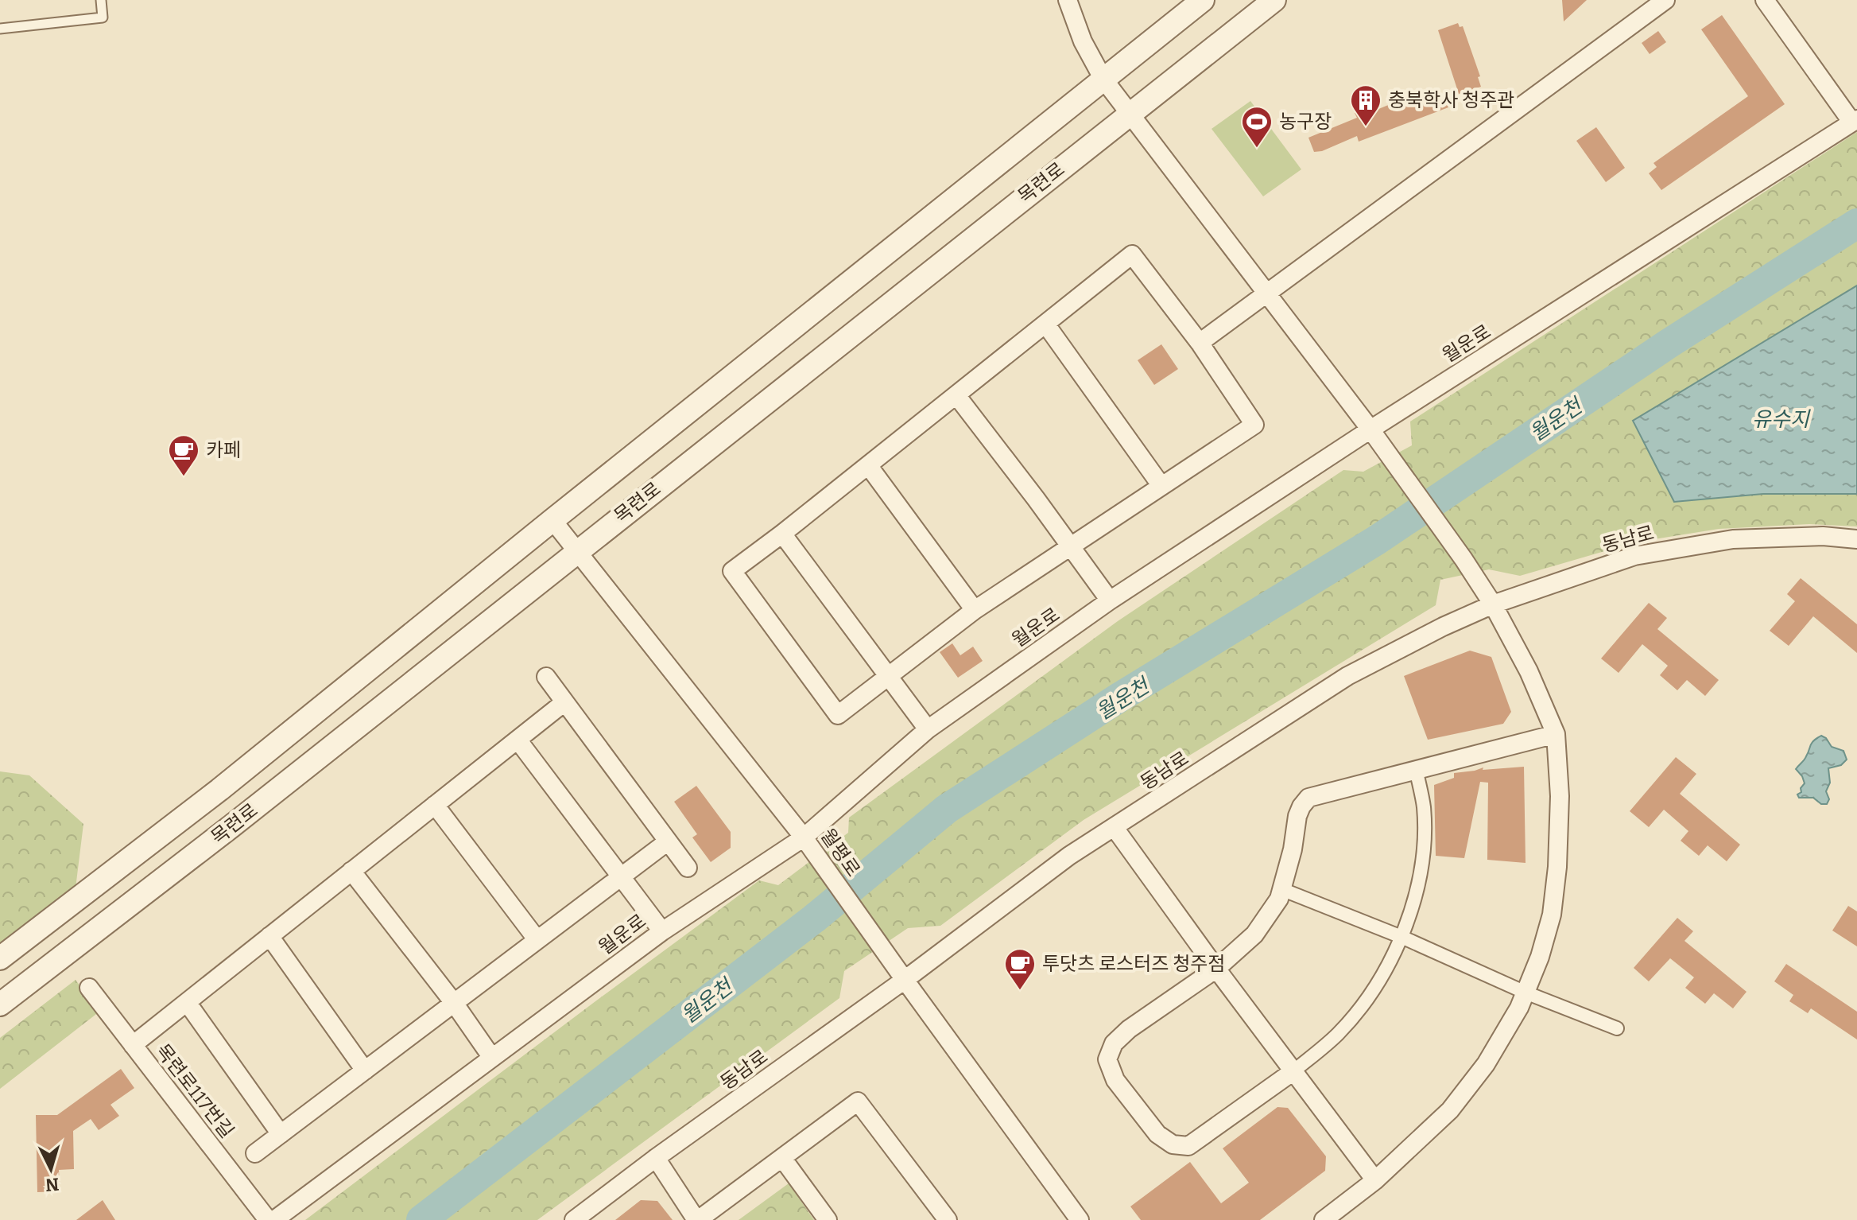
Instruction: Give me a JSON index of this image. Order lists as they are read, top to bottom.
{
  "streets": {
    "street": [
      "목련로",
      "월운로",
      "동남로",
      "월평로",
      "목련로117번길"
    ]
  },
  "crossings": [
    ["목련로", "월평로"],
    ["월운로", "월평로"],
    ["동남로", "월평로"]
  ],
  "water": ["유수지", "월운천"],
  "places": {
    "building": ["충북학사 청주관"],
    "sports": ["농구장"],
    "cafe": ["카페", "투닷츠 로스터즈 청주점"]
  },
  "north": "bottom"
}
